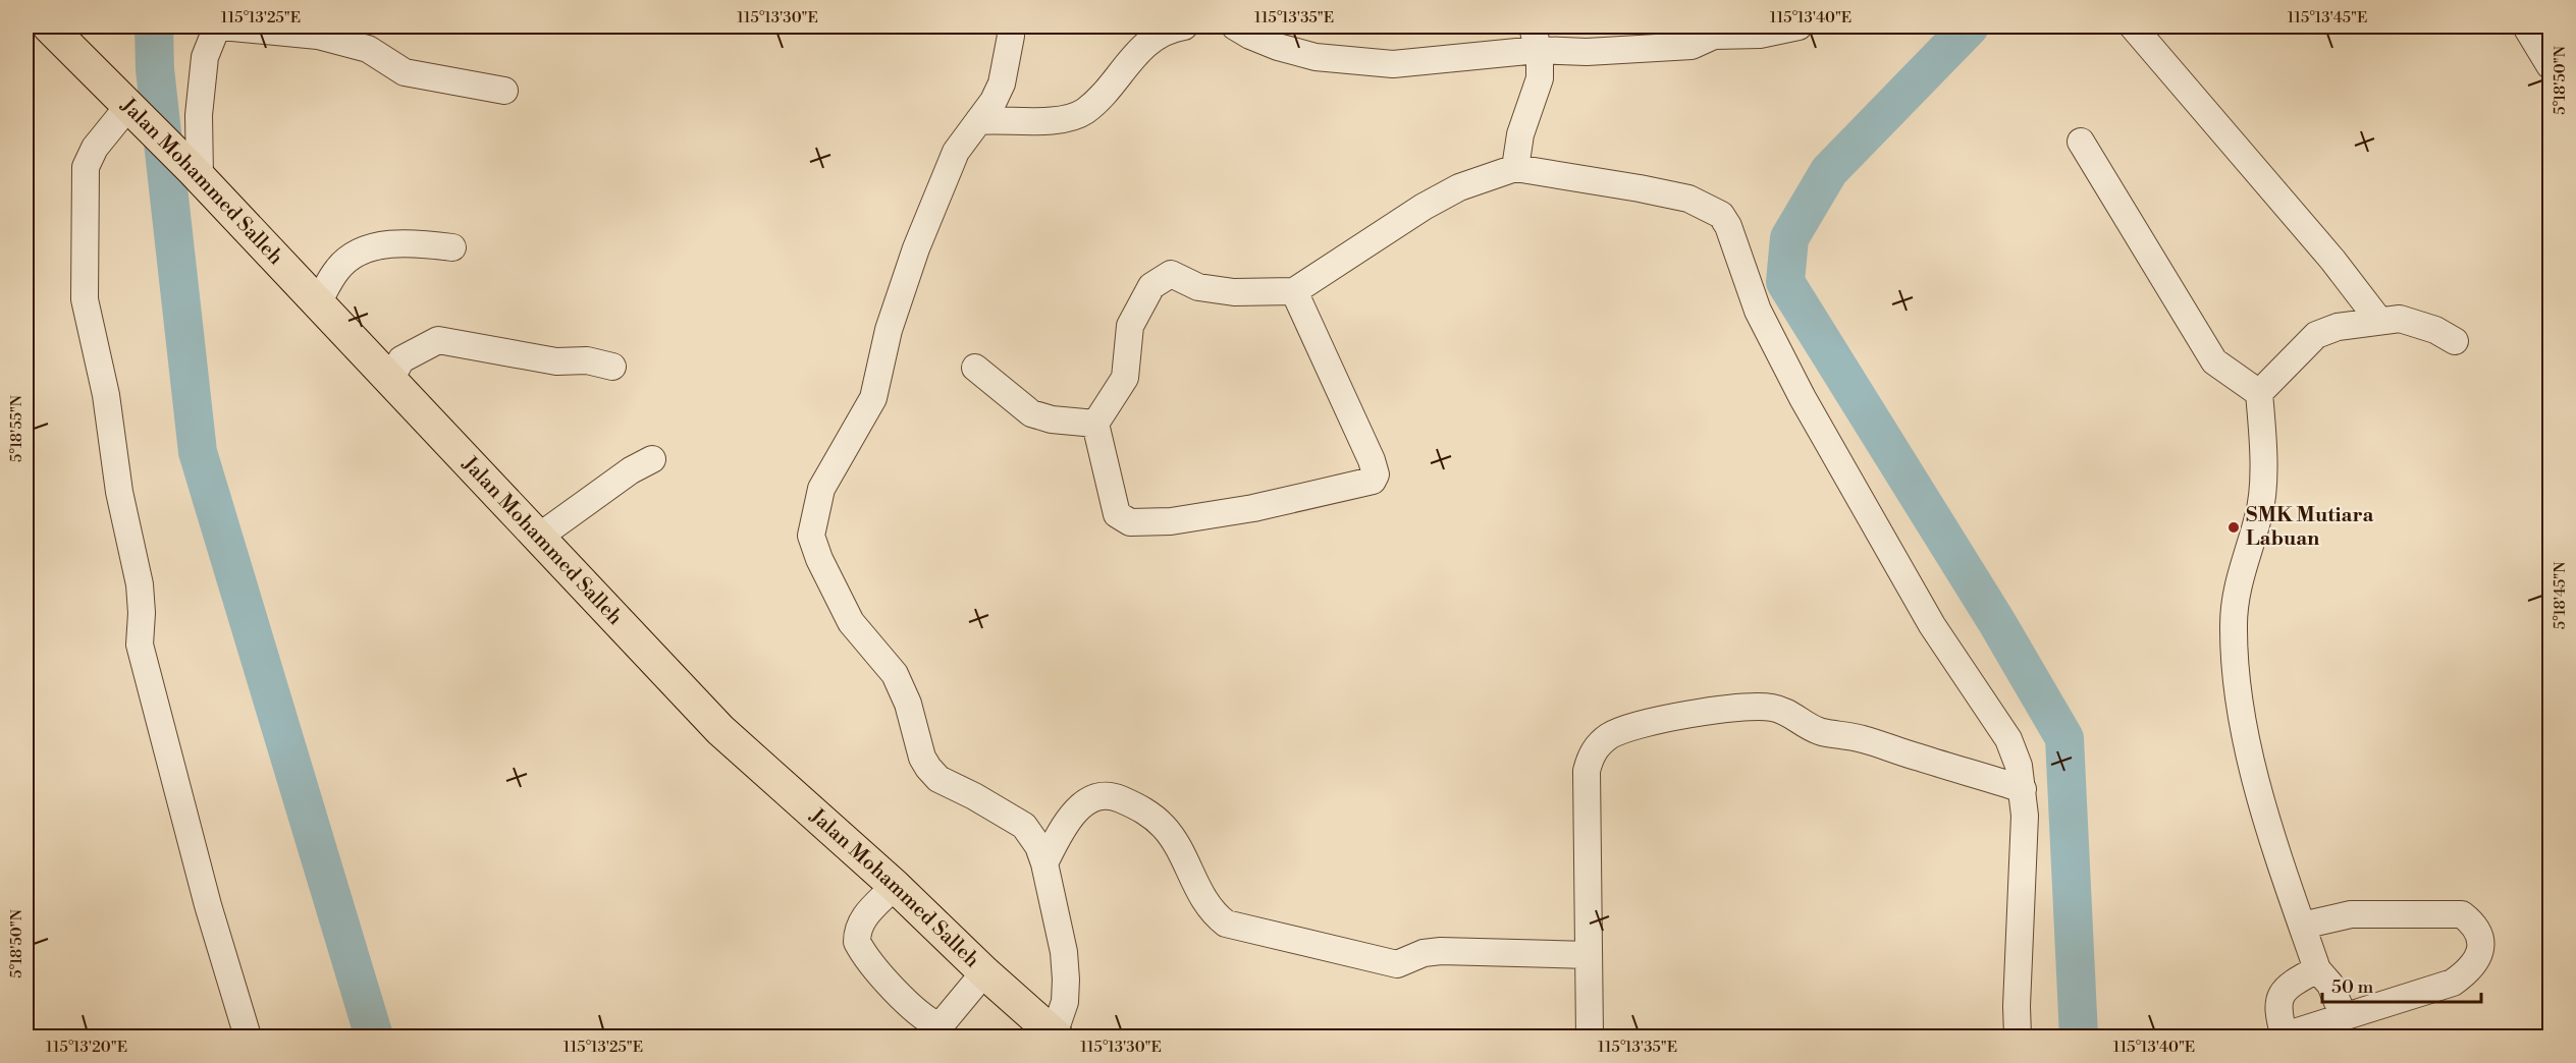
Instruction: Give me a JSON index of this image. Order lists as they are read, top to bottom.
{
  "streets": {
    "main road": ["Jalan Mohammed Salleh"]
  },
  "places": ["SMK Mutiara Labuan"],
  "scale_bar": "50 m",
  "coordinates": [
    "115°13'25\"E",
    "115°13'30\"E",
    "115°13'35\"E",
    "115°13'40\"E",
    "115°13'45\"E",
    "5°18'50\"N",
    "5°18'55\"N",
    "5°18'45\"N",
    "115°13'20\"E"
  ]
}
